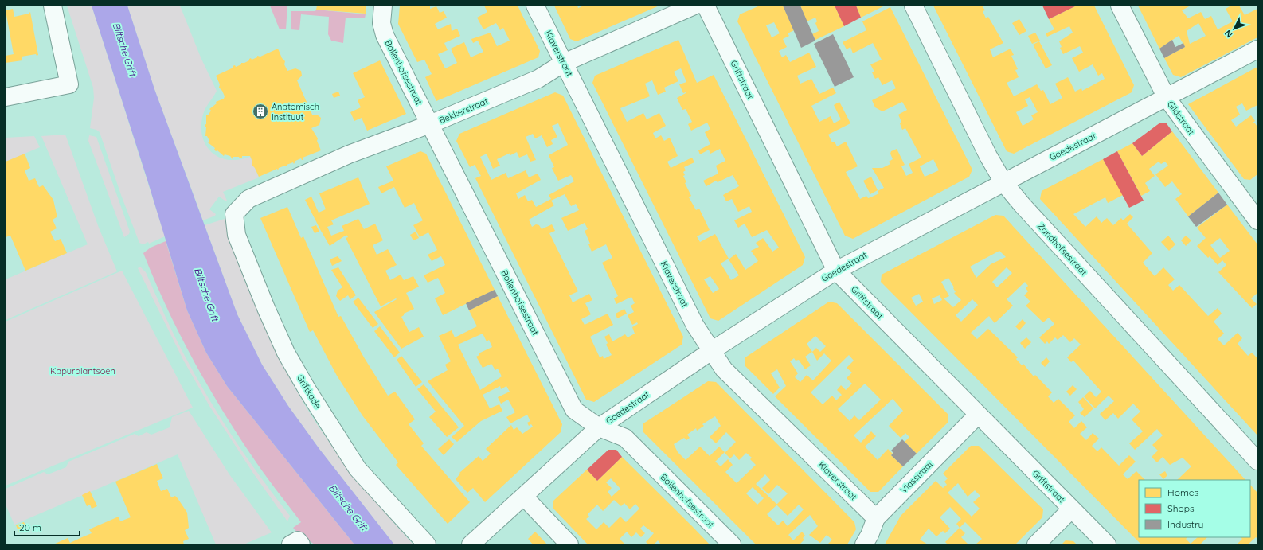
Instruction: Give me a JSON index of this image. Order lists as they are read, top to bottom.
{
  "streets": {
    "street": [
      "Klaverstraat",
      "Bollenhofsestraat",
      "Griftstraat",
      "Bekkerstraat",
      "Gildstraat",
      "Goedestraat",
      "Zandhofsestraat",
      "Griftkade",
      "Vlasstraat"
    ]
  },
  "crossings": [
    ["Klaverstraat", "Bekkerstraat"],
    ["Klaverstraat", "Goedestraat"],
    ["Klaverstraat", "Vlasstraat"],
    ["Bollenhofsestraat", "Bekkerstraat"],
    ["Bollenhofsestraat", "Goedestraat"],
    ["Griftstraat", "Goedestraat"],
    ["Griftstraat", "Vlasstraat"],
    ["Bekkerstraat", "Griftkade"],
    ["Gildstraat", "Goedestraat"],
    ["Goedestraat", "Zandhofsestraat"]
  ],
  "water": ["Biltsche Grift"],
  "parks": ["Kapurplantsoen"],
  "places": {
    "building": ["Anatomisch Instituut"]
  },
  "legend": ["Homes", "Shops", "Industry"],
  "scale_bar": "20 m",
  "north": "bottom left"
}
